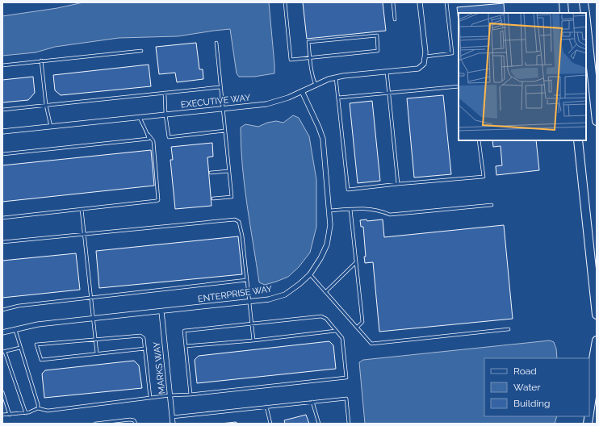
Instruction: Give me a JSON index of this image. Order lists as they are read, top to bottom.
{
  "streets": {
    "street": ["EXECUTIVE WAY", "ENTERPRISE WAY", "MARKS WAY"]
  },
  "crossings": [
    ["EXECUTIVE WAY", "ENTERPRISE WAY"],
    ["ENTERPRISE WAY", "MARKS WAY"]
  ],
  "legend": ["Road", "Water", "Building"]
}
